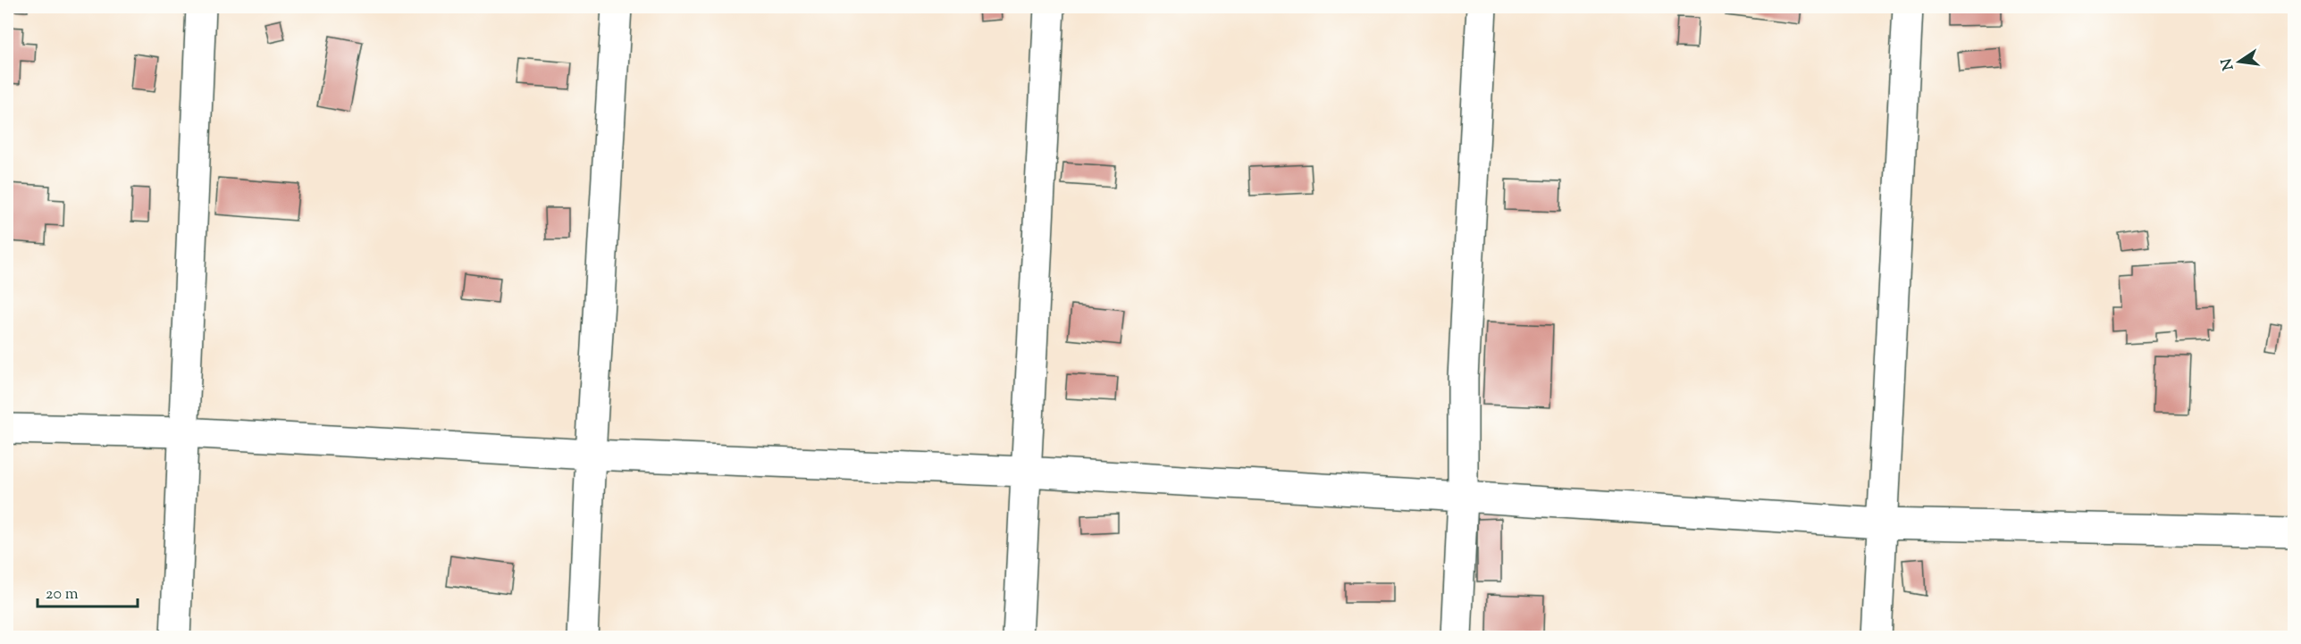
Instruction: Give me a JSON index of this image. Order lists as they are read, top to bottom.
{
  "scale_bar": "20 m",
  "north": "left"
}
